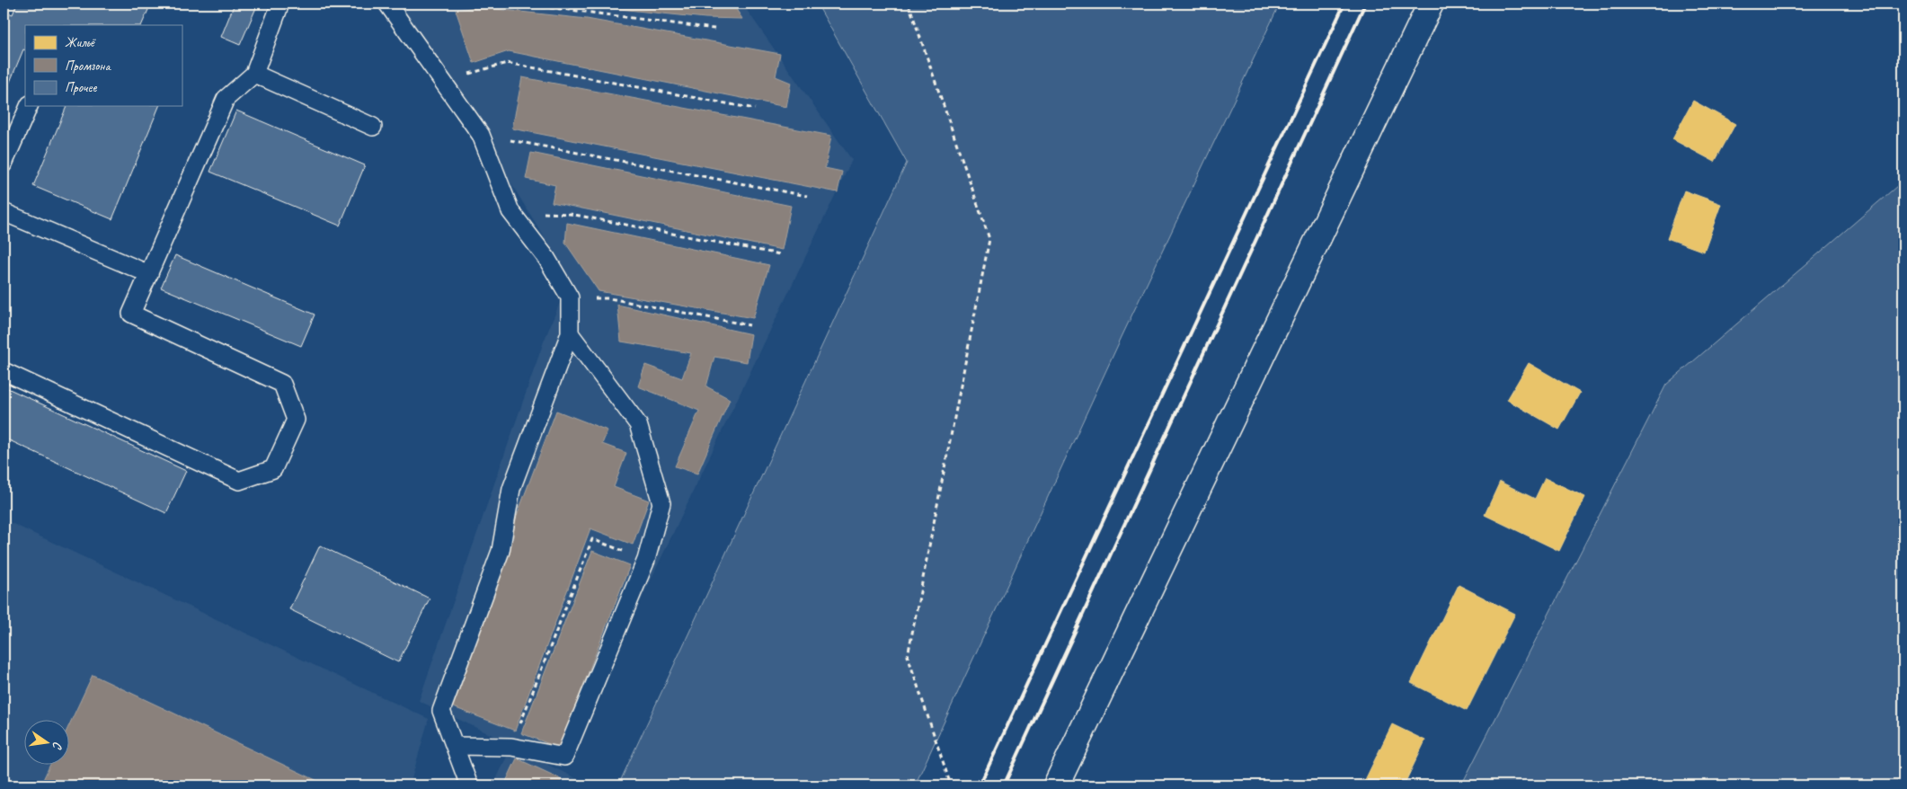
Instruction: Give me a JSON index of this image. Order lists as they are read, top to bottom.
{
  "legend": ["Жильё", "Промзона", "Прочее"],
  "north": "right"
}
